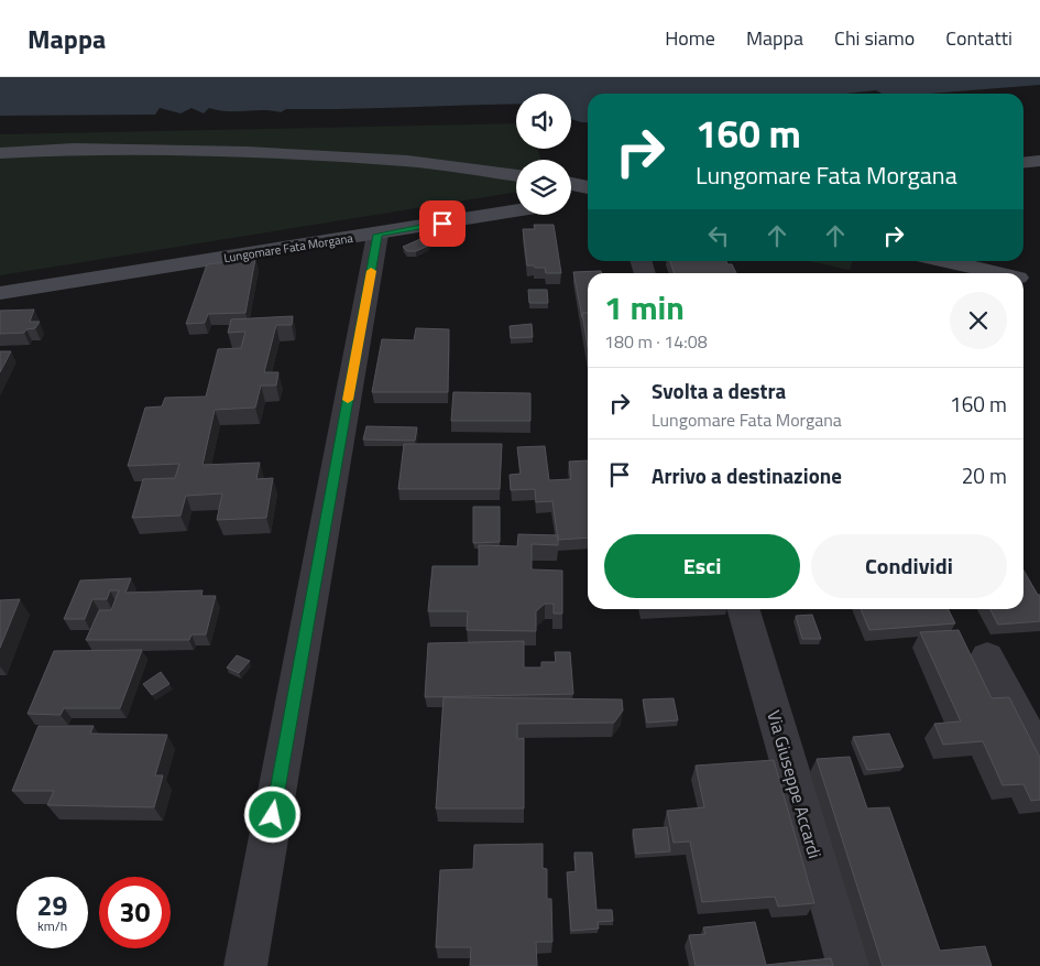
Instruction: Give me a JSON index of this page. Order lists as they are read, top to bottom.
{
  "streets": {
    "main road": ["Lungomare Fata Morgana"],
    "street": ["Via Giuseppe Accardi"]
  },
  "page": {
    "header": "Mappa",
    "nav": [
      "Home",
      "Mappa",
      "Chi siamo",
      "Contatti"
    ],
    "turn": ["160 m", "Lungomare Fata Morgana"],
    "heading": ["1 min", "180 m · 14:08"],
    "list": [
      {
        "name": "Svolta a destra",
        "note": "Lungomare Fata Morgana",
        "value": "160 m"
      },
      {
        "name": "Arrivo a destinazione",
        "value": "20 m"
      }
    ],
    "buttons": ["Esci", "Condividi"],
    "speed": "29 km/h",
    "limit": "30"
  }
}
